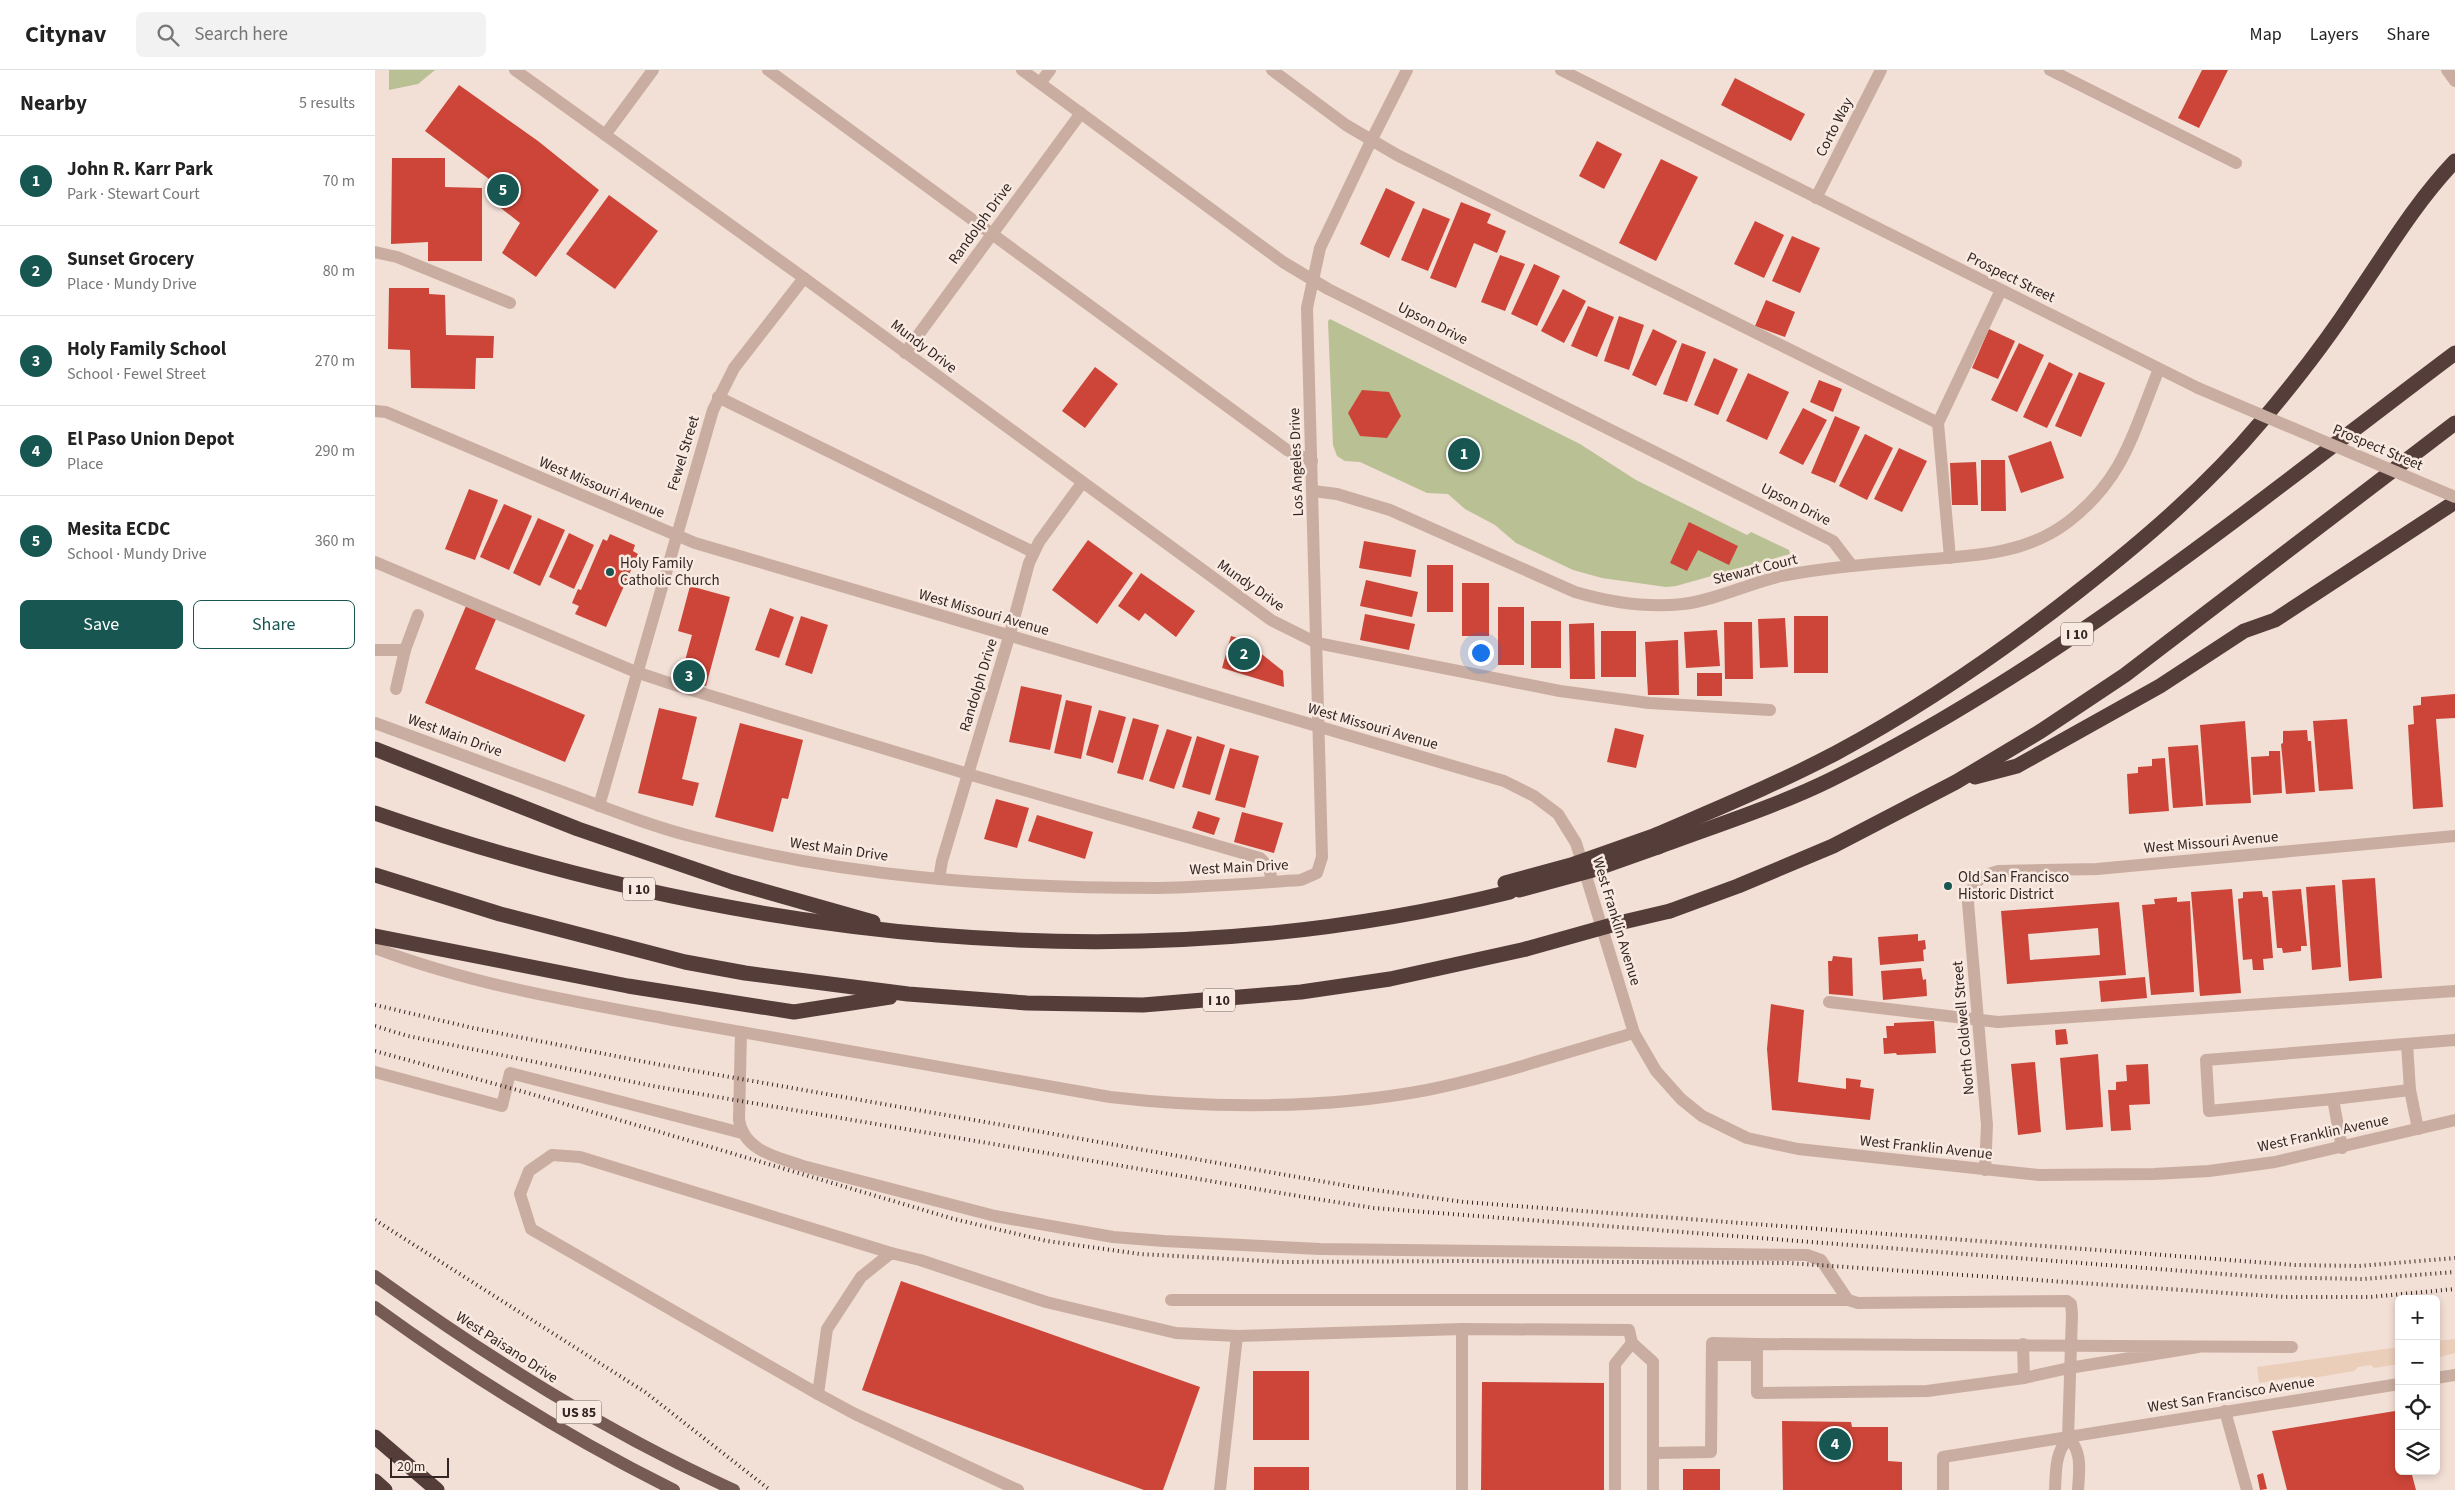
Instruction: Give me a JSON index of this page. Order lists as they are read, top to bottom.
{
  "streets": {
    "highway": ["I 10"],
    "main road": ["West Paisano Drive", "US 85"],
    "street": [
      "Corto Way",
      "Randolph Drive",
      "Prospect Street",
      "Upson Drive",
      "Mundy Drive",
      "Fewel Street",
      "Los Angeles Drive",
      "West Missouri Avenue",
      "Stewart Court",
      "West Main Drive",
      "West Franklin Avenue",
      "North Coldwell Street",
      "West San Francisco Avenue"
    ]
  },
  "crossings": [
    ["Corto Way", "Prospect Street"],
    ["Randolph Drive", "Upson Drive"],
    ["Randolph Drive", "Mundy Drive"],
    ["Randolph Drive", "West Missouri Avenue"],
    ["Randolph Drive", "West Main Drive"],
    ["Prospect Street", "Stewart Court"],
    ["Upson Drive", "Los Angeles Drive"],
    ["Upson Drive", "Stewart Court"],
    ["Mundy Drive", "Fewel Street"],
    ["Mundy Drive", "Los Angeles Drive"],
    ["Fewel Street", "West Missouri Avenue"],
    ["Fewel Street", "West Main Drive"],
    ["Los Angeles Drive", "West Missouri Avenue"],
    ["Los Angeles Drive", "Stewart Court"],
    ["Los Angeles Drive", "West Main Drive"],
    ["West Missouri Avenue", "West Franklin Avenue"],
    ["West Missouri Avenue", "North Coldwell Street"],
    ["West Franklin Avenue", "North Coldwell Street"]
  ],
  "places": ["Holy Family Catholic Church", "Old San Francisco Historic District"],
  "scale_bar": "20 m",
  "page": {
    "header": "Citynav",
    "search": "Search here",
    "nav": ["Map", "Layers", "Share"],
    "heading": ["Nearby", "5 results"],
    "list": [
      {
        "mark": "1",
        "name": "John R. Karr Park",
        "note": "Park · Stewart Court",
        "value": "70 m"
      },
      {
        "mark": "2",
        "name": "Sunset Grocery",
        "note": "Place · Mundy Drive",
        "value": "80 m"
      },
      {
        "mark": "3",
        "name": "Holy Family School",
        "note": "School · Fewel Street",
        "value": "270 m"
      },
      {
        "mark": "4",
        "name": "El Paso Union Depot",
        "note": "Place",
        "value": "290 m"
      },
      {
        "mark": "5",
        "name": "Mesita ECDC",
        "note": "School · Mundy Drive",
        "value": "360 m"
      }
    ],
    "pins": [
      "5",
      "1",
      "2",
      "3",
      "4"
    ],
    "buttons": ["Save", "Share"],
    "map_buttons": ["+", "−"],
    "scale": "20 m"
  }
}
